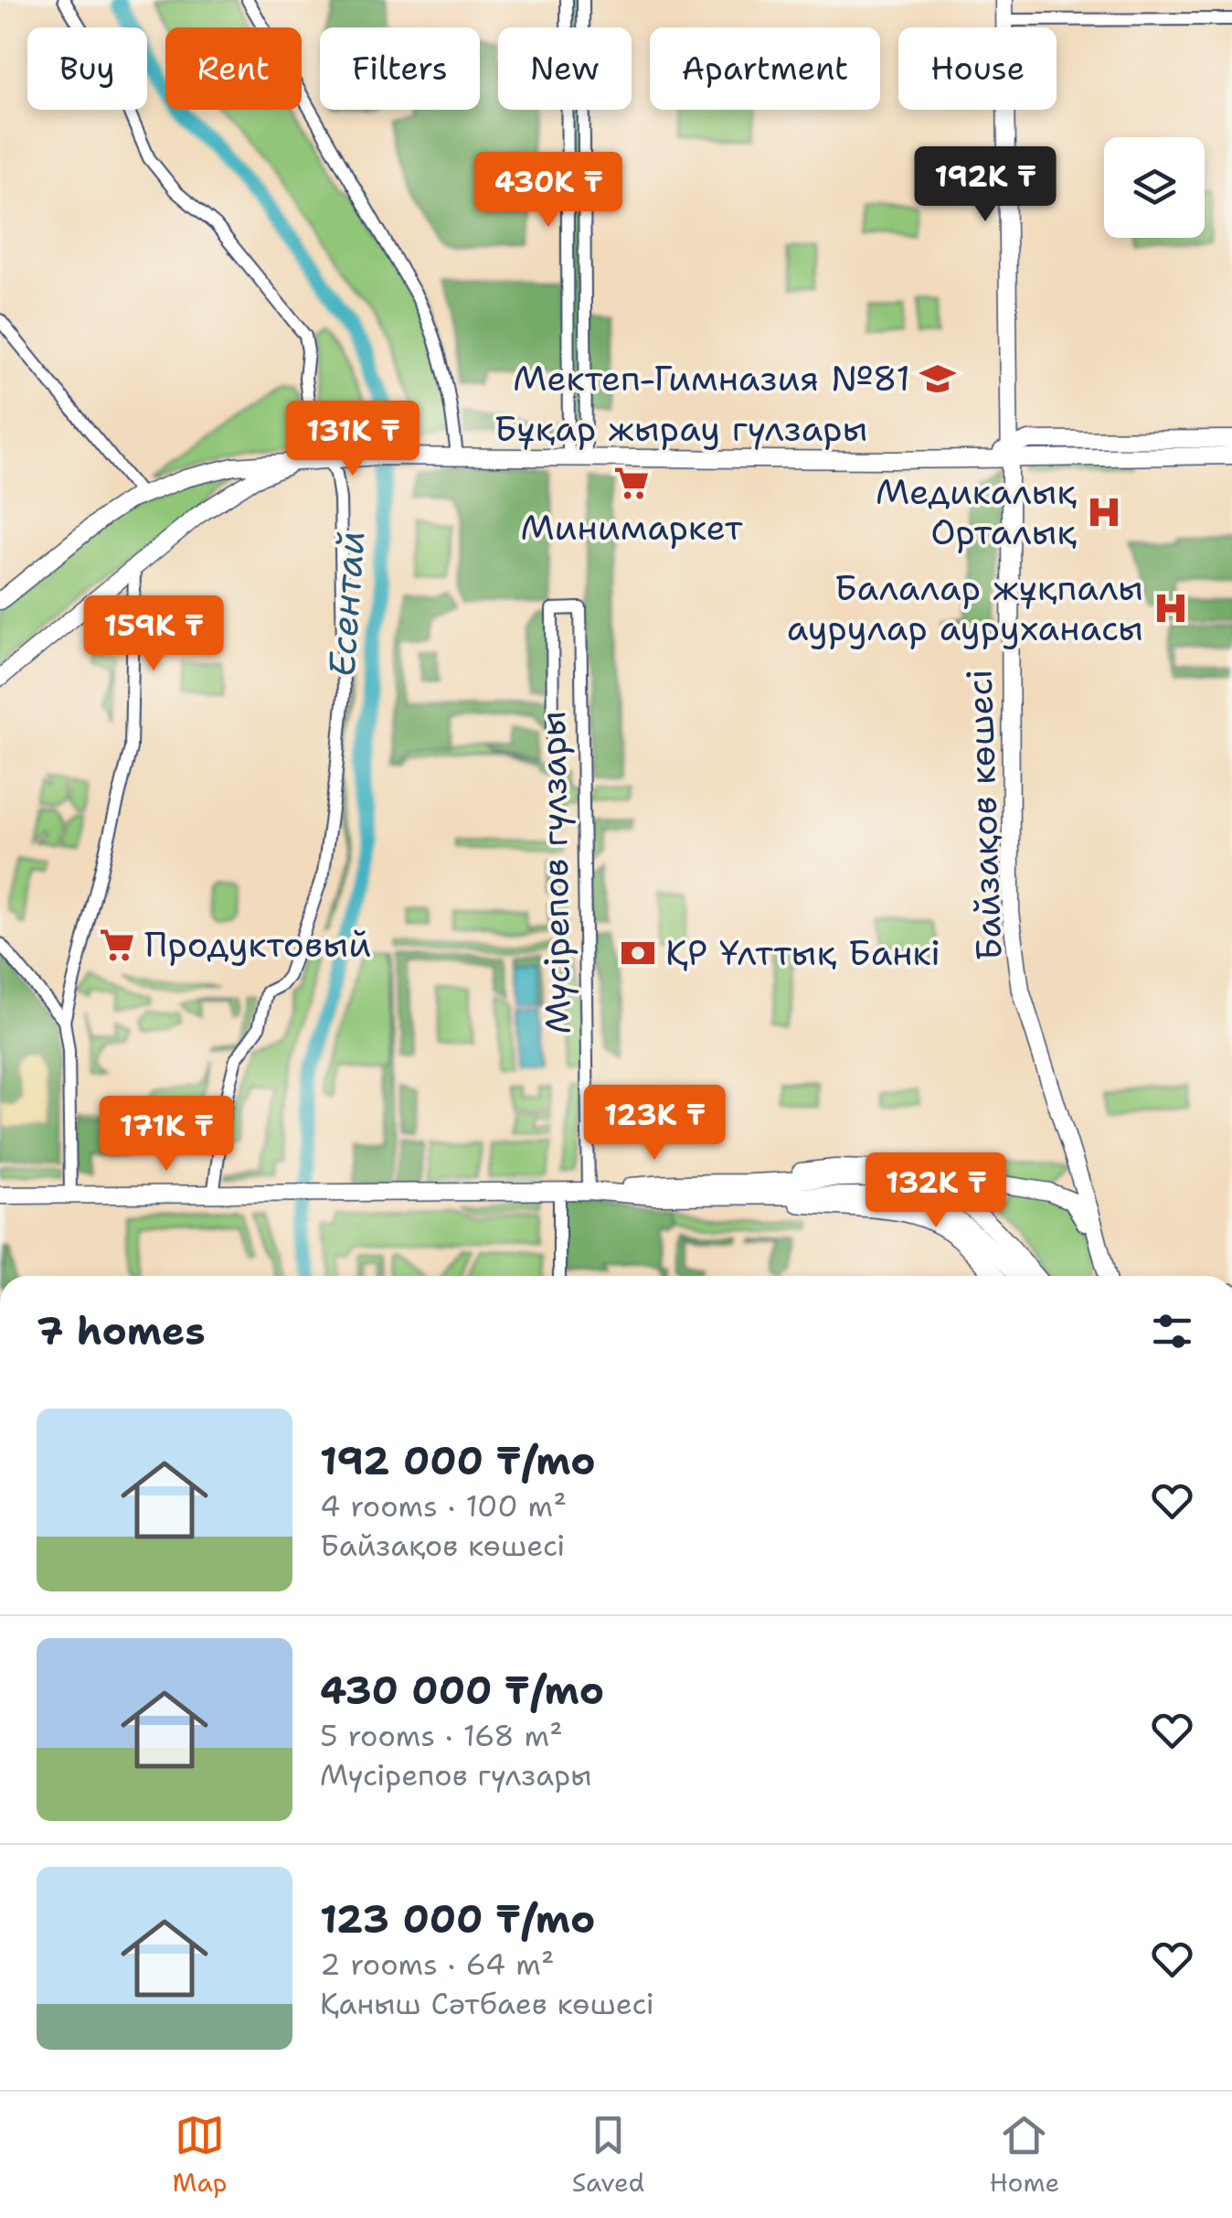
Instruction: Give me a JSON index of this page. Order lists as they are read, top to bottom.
{
  "streets": {
    "street": ["Бұқар жырау гүлзары", "Байзақов көшесі", "Мүсірепов гүлзары"]
  },
  "crossings": [
    ["Бұқар жырау гүлзары", "Байзақов көшесі"]
  ],
  "water": ["Есентай"],
  "places": {
    "school or university": ["Мектеп-Гимназия №81"],
    "supermarket": ["Минимаркет", "Продуктовый"],
    "hospital": ["Медикалық Орталық", "Балалар жұқпалы аурулар ауруханасы"],
    "bank": ["ҚР Ұлттық Банкі"]
  },
  "page": {
    "chip": [
      "Buy",
      "Rent",
      "Filters",
      "New",
      "Apartment",
      "House"
    ],
    "price": [
      "192K ₸",
      "430K ₸",
      "131K ₸",
      "159K ₸",
      "123K ₸",
      "171K ₸",
      "132K ₸"
    ],
    "heading": "7 homes",
    "list": [
      {
        "name": "192 000 ₸/mo",
        "note": "4 rooms · 100 m² · Байзақов көшесі"
      },
      {
        "name": "430 000 ₸/mo",
        "note": "5 rooms · 168 m² · Мүсірепов гүлзары"
      },
      {
        "name": "123 000 ₸/mo",
        "note": "2 rooms · 64 m² · Қаныш Сәтбаев көшесі"
      }
    ],
    "tabs": ["Map", "Saved", "Home"]
  }
}
